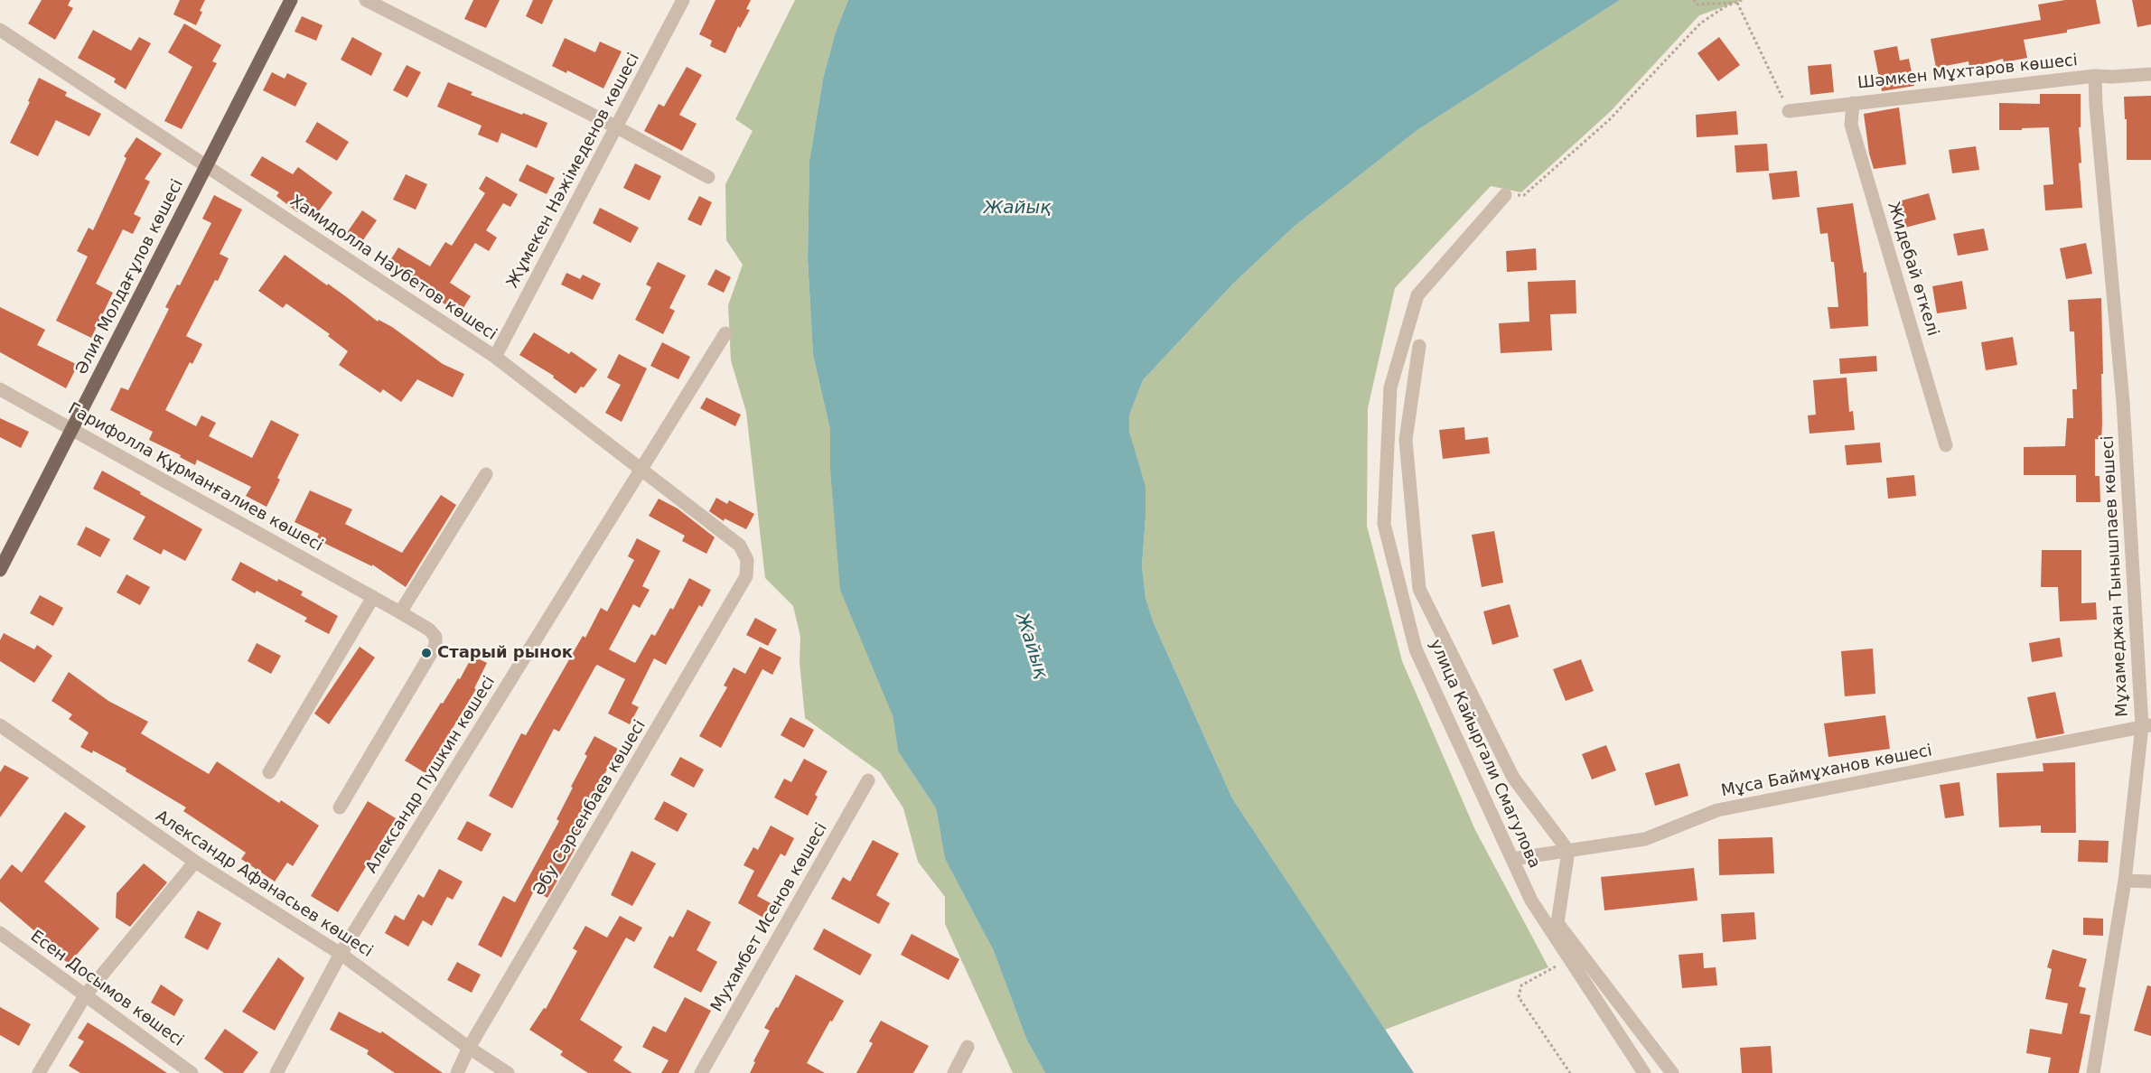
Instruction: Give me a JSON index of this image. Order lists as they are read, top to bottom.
{
  "streets": {
    "main road": ["Әлия Молдағұлов көшесі"],
    "street": [
      "Шәмкен Мұхтаров көшесі",
      "Жұмекен Нәжімеденов көшесі",
      "Хамидолла Наубетов көшесі",
      "Жидебай өткелі",
      "Гарифолла Құрманғалиев көшесі",
      "Мұхамеджан Тынышпаев көшесі",
      "улица Кайыргали Смагулова",
      "Мұса Баймұханов көшесі",
      "Александр Пушкин көшесі",
      "Әбу Сәрсенбаев көшесі",
      "Александр Афанасьев көшесі",
      "Мухамбет Исенов көшесі",
      "Есен Досымов көшесі"
    ]
  },
  "crossings": [
    ["Шәмкен Мұхтаров көшесі", "Жидебай өткелі"],
    ["Шәмкен Мұхтаров көшесі", "Мұхамеджан Тынышпаев көшесі"],
    ["Жұмекен Нәжімеденов көшесі", "Хамидолла Наубетов көшесі"],
    ["Хамидолла Наубетов көшесі", "Әлия Молдағұлов көшесі"],
    ["Хамидолла Наубетов көшесі", "Александр Пушкин көшесі"],
    ["Хамидолла Наубетов көшесі", "Әбу Сәрсенбаев көшесі"],
    ["Әлия Молдағұлов көшесі", "Гарифолла Құрманғалиев көшесі"],
    ["Мұхамеджан Тынышпаев көшесі", "Мұса Баймұханов көшесі"],
    ["улица Кайыргали Смагулова", "Мұса Баймұханов көшесі"],
    ["Александр Пушкин көшесі", "Александр Афанасьев көшесі"],
    ["Әбу Сәрсенбаев көшесі", "Александр Афанасьев көшесі"]
  ],
  "water": ["Жайық"],
  "places": ["Старый рынок"]
}
